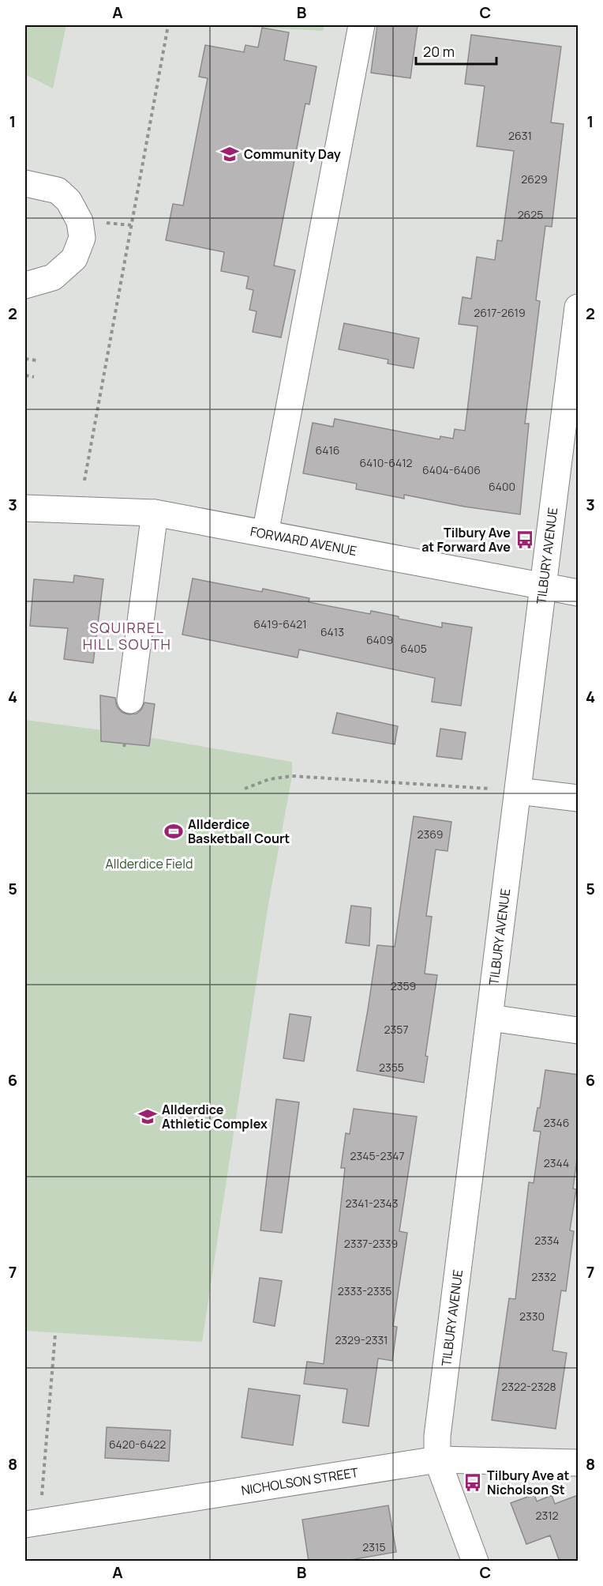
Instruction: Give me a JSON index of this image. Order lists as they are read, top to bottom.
{
  "streets": {
    "street": ["FORWARD AVENUE", "TILBURY AVENUE", "NICHOLSON STREET"]
  },
  "crossings": [
    ["FORWARD AVENUE", "TILBURY AVENUE"],
    ["TILBURY AVENUE", "NICHOLSON STREET"]
  ],
  "districts": ["SQUIRREL HILL SOUTH"],
  "parks": ["Allderdice Field"],
  "places": {
    "school or university": ["Community Day", "Allderdice Athletic Complex"],
    "bus stop": ["Tilbury Ave at Forward Ave", "Tilbury Ave at Nicholson St"],
    "sports": ["Allderdice Basketball Court"]
  },
  "house_numbers": [
    "2631",
    "2629",
    "2625",
    "2617-2619",
    "6416",
    "6410-6412",
    "6404-6406",
    "6400",
    "6419-6421",
    "6413",
    "6409",
    "6405",
    "2369",
    "2359",
    "2357",
    "2355",
    "2346",
    "2345-2347",
    "2344",
    "2341-2343",
    "2334",
    "2337-2339",
    "2332",
    "2333-2335",
    "2330",
    "2329-2331",
    "2322-2328",
    "6420-6422",
    "2312",
    "2315"
  ],
  "scale_bar": "20 m",
  "grid": {
    "columns": ["A", "B", "C"],
    "rows": [
      "1",
      "2",
      "3",
      "4",
      "5",
      "6",
      "7",
      "8"
    ]
  }
}
